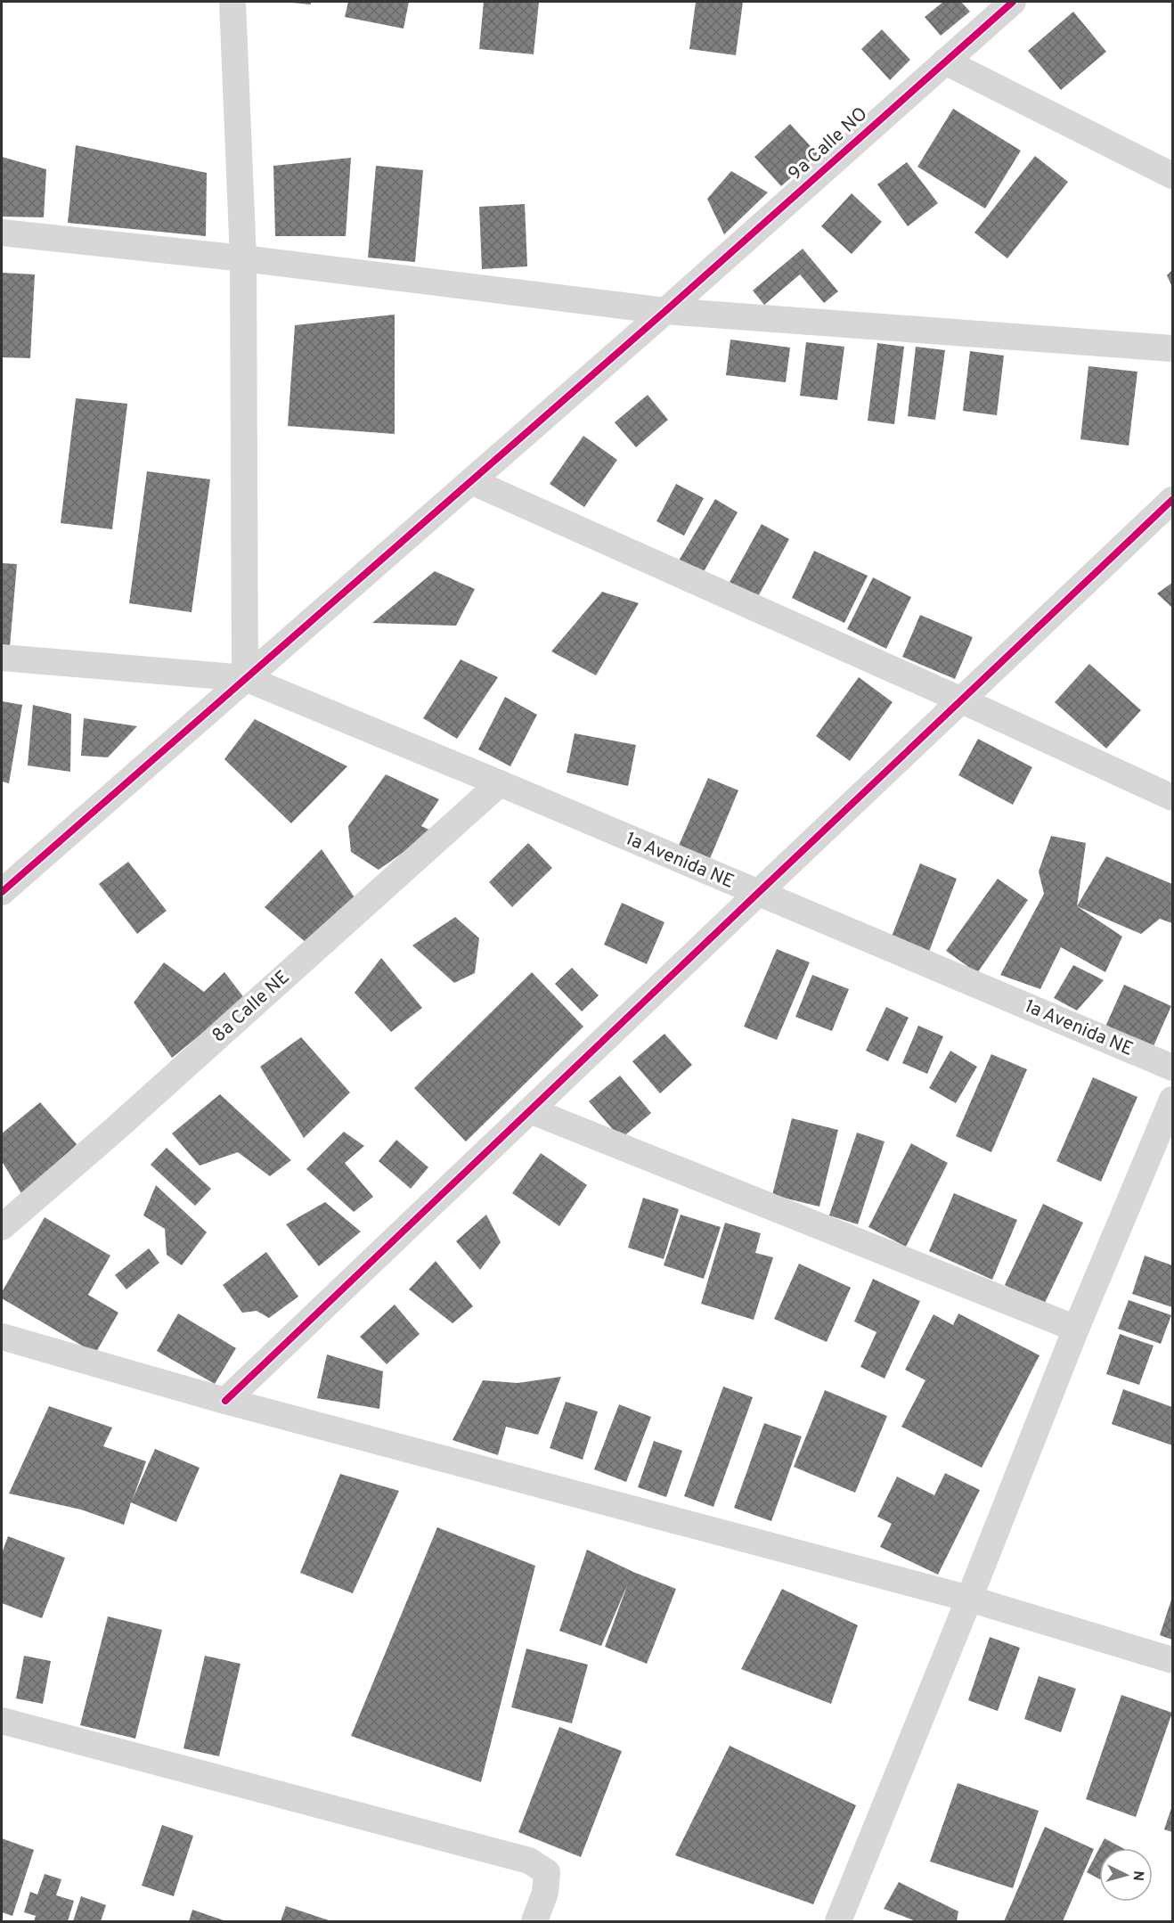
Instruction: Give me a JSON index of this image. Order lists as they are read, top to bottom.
{
  "streets": {
    "street": ["9a Calle NO", "1a Avenida NE", "8a Calle NE"]
  },
  "crossings": [
    ["9a Calle NO", "1a Avenida NE"],
    ["1a Avenida NE", "8a Calle NE"]
  ],
  "north": "right"
}
